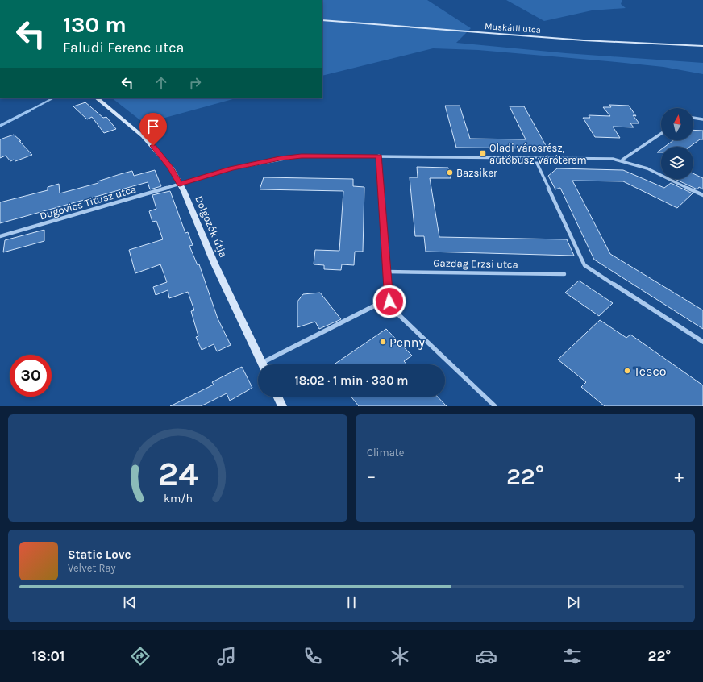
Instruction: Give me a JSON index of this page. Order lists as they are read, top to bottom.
{
  "streets": {
    "main road": ["Muskátli utca", "Dolgozók útja"],
    "street": ["Dugovics Titusz utca", "Gazdag Erzsi utca"]
  },
  "crossings": [
    ["Dugovics Titusz utca", "Dolgozók útja"]
  ],
  "places": {
    "transit": ["Oladi városrész, autóbusz-váróterem"],
    "other": ["Bazsiker", "Penny", "Tesco"]
  },
  "north": "top",
  "page": {
    "turn": ["130 m", "Faludi Ferenc utca"],
    "limit": "30",
    "trip": "18:02 · 1 min · 330 m",
    "tile": "Climate",
    "heat": ["−", "22°", "+"],
    "song": ["Static Love", "Velvet Ray"],
    "tabs": ["18:01", "22°"],
    "gauge": ["24", "km/h"]
  }
}
